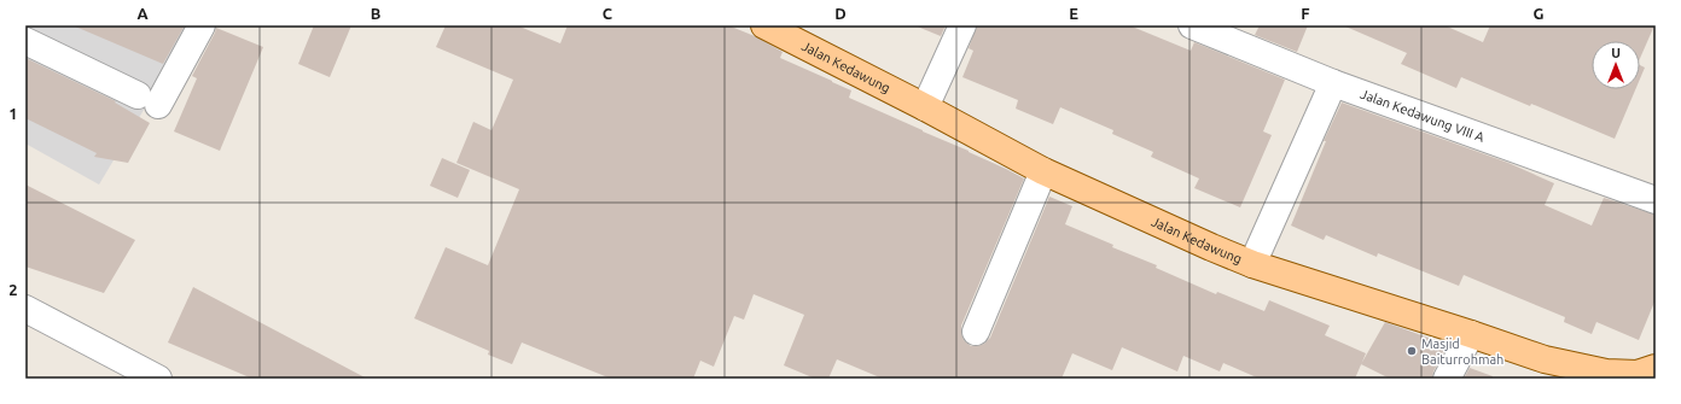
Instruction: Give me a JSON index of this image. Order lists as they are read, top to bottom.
{
  "streets": {
    "main road": ["Jalan Kedawung"],
    "street": ["Jalan Kedawung VIII A"]
  },
  "places": ["Masjid Baiturrohmah"],
  "north": "top",
  "grid": {
    "columns": [
      "A",
      "B",
      "C",
      "D",
      "E",
      "F",
      "G"
    ],
    "rows": ["1", "2"]
  }
}
